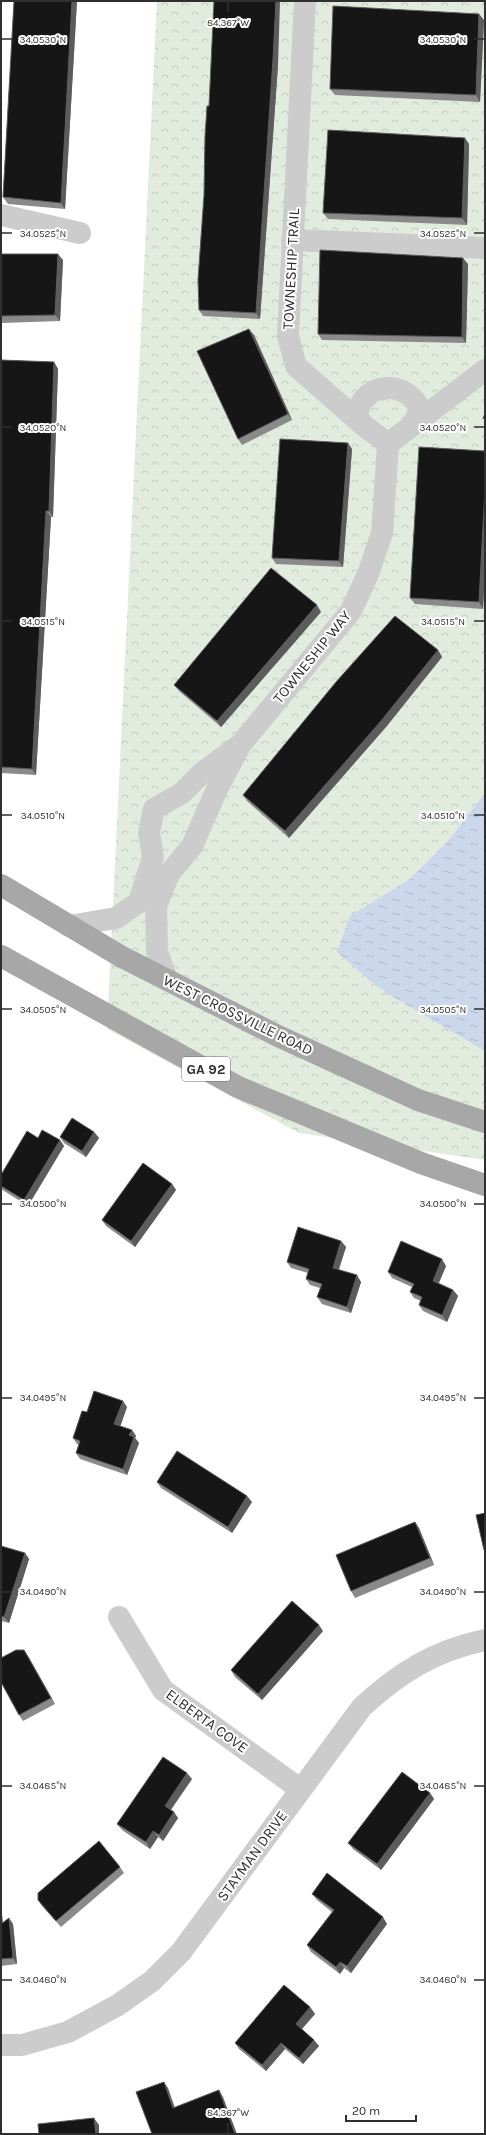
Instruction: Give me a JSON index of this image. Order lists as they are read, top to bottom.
{
  "streets": {
    "main road": ["WEST CROSSVILLE ROAD", "GA 92"],
    "street": [
      "TOWNESHIP TRAIL",
      "TOWNESHIP WAY",
      "ELBERTA COVE",
      "STAYMAN DRIVE"
    ]
  },
  "crossings": [
    ["TOWNESHIP TRAIL", "TOWNESHIP WAY"],
    ["ELBERTA COVE", "STAYMAN DRIVE"]
  ],
  "scale_bar": "20 m",
  "coordinates": [
    "84.367°W",
    "34.0530°N",
    "34.0525°N",
    "34.0520°N",
    "34.0515°N",
    "34.0510°N",
    "34.0505°N",
    "34.0500°N",
    "34.0495°N",
    "34.0490°N",
    "34.0485°N",
    "34.0480°N"
  ]
}
